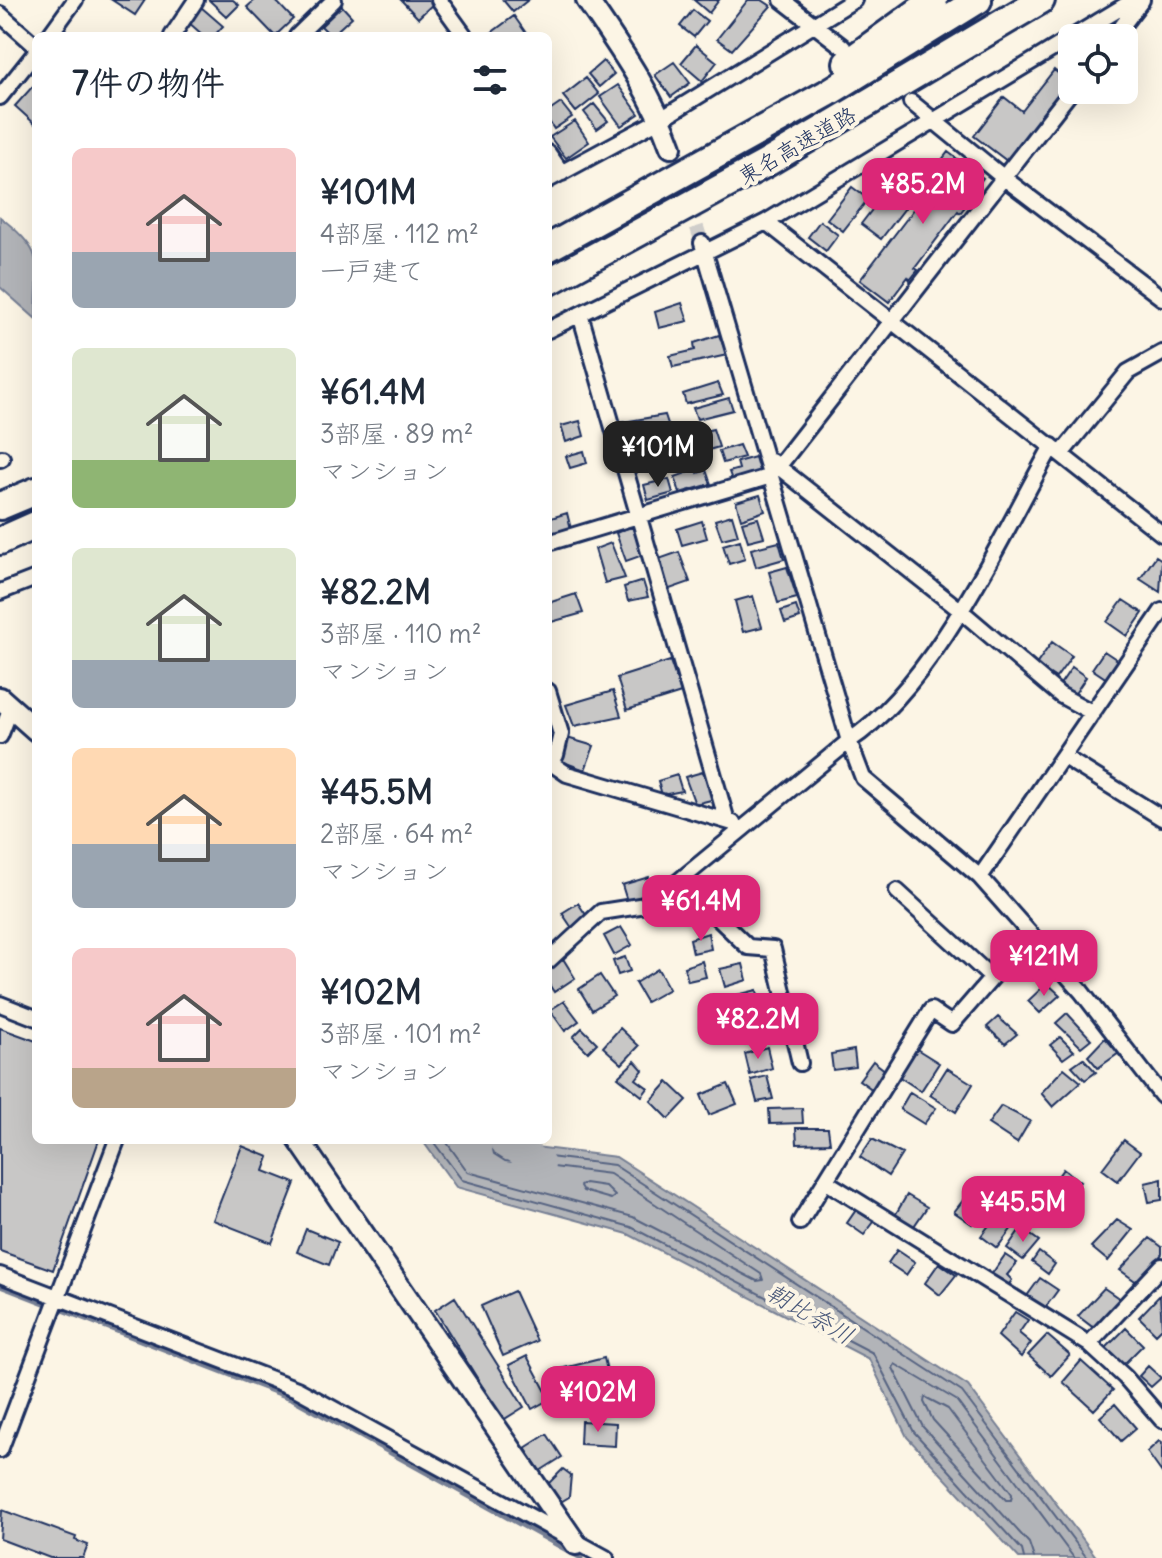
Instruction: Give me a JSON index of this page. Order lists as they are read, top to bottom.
{
  "streets": {
    "highway": ["東名高速道路"]
  },
  "water": ["朝比奈川"],
  "page": {
    "heading": "7件の物件",
    "list": [
      {
        "name": "¥101M",
        "note": "4部屋 · 112 m² · 一戸建て"
      },
      {
        "name": "¥61.4M",
        "note": "3部屋 · 89 m² · マンション"
      },
      {
        "name": "¥82.2M",
        "note": "3部屋 · 110 m² · マンション"
      },
      {
        "name": "¥45.5M",
        "note": "2部屋 · 64 m² · マンション"
      },
      {
        "name": "¥102M",
        "note": "3部屋 · 101 m² · マンション"
      }
    ],
    "price": [
      "¥85.2M",
      "¥101M",
      "¥61.4M",
      "¥121M",
      "¥82.2M",
      "¥45.5M",
      "¥102M"
    ]
  }
}
